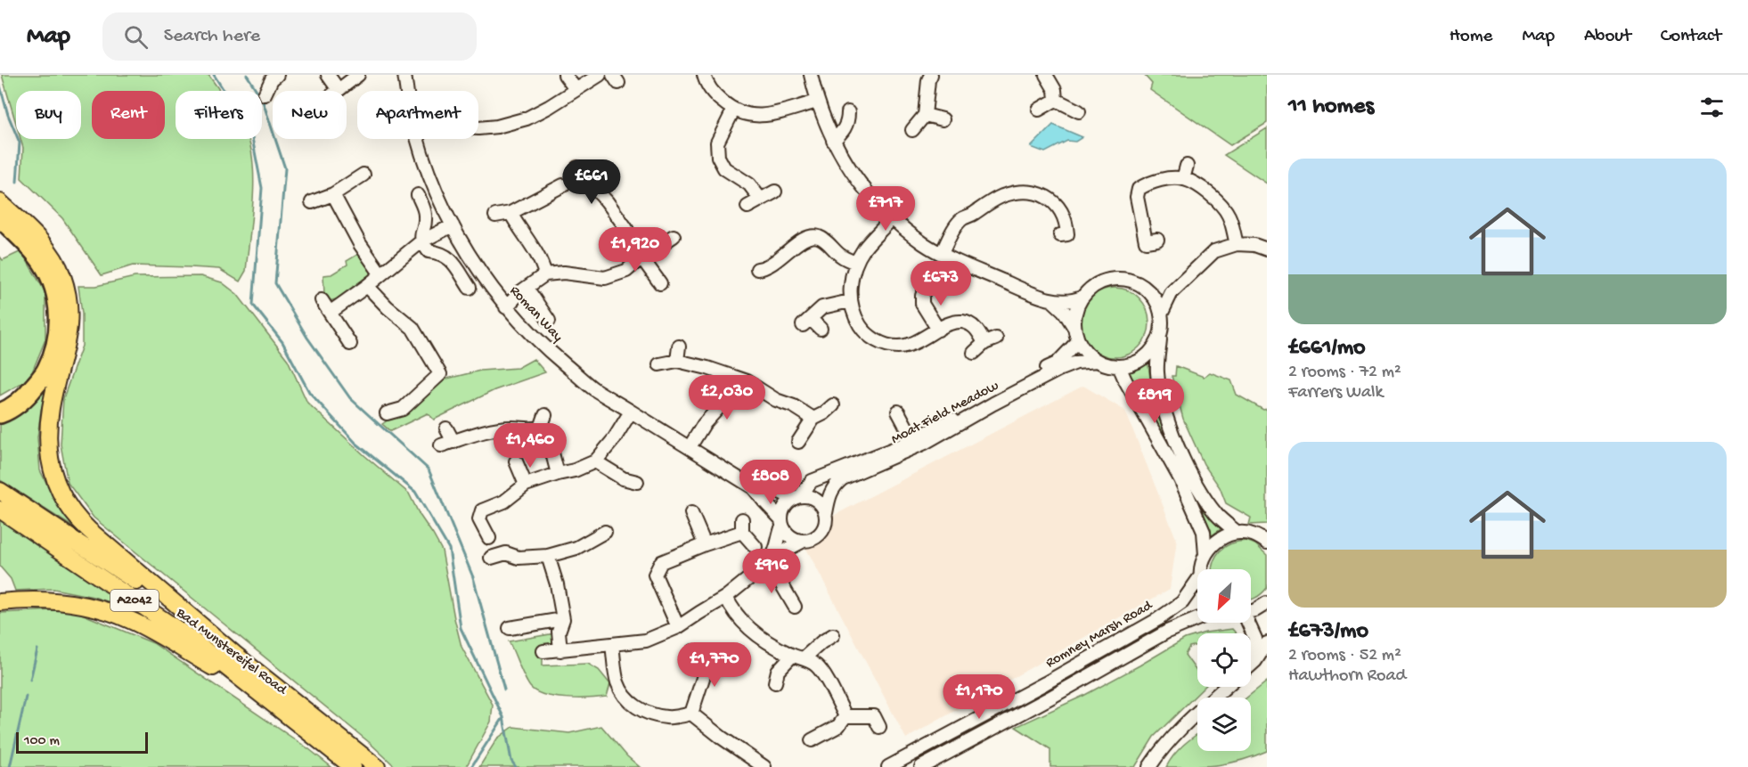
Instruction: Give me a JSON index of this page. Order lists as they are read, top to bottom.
{
  "streets": {
    "main road": ["A2042", "Bad Munstereifel Road"],
    "street": ["Roman Way", "Moat Field Meadow", "Romney Marsh Road"]
  },
  "crossings": [
    ["Roman Way", "Moat Field Meadow"]
  ],
  "scale_bar": "100 m",
  "north": "bottom left",
  "page": {
    "header": "Map",
    "search": "Search here",
    "nav": [
      "Home",
      "Map",
      "About",
      "Contact"
    ],
    "heading": "11 homes",
    "chip": [
      "Buy",
      "Rent",
      "Filters",
      "New",
      "Apartment"
    ],
    "list": [
      {
        "name": "£661/mo",
        "note": "2 rooms · 72 m² · Farrers Walk"
      },
      {
        "name": "£673/mo",
        "note": "2 rooms · 52 m² · Hawthorn Road"
      }
    ],
    "price": [
      "£661",
      "£717",
      "£1,920",
      "£673",
      "£2,030",
      "£819",
      "£1,460",
      "£808",
      "£916",
      "£1,770",
      "£1,170"
    ],
    "scale": "100 m"
  }
}
